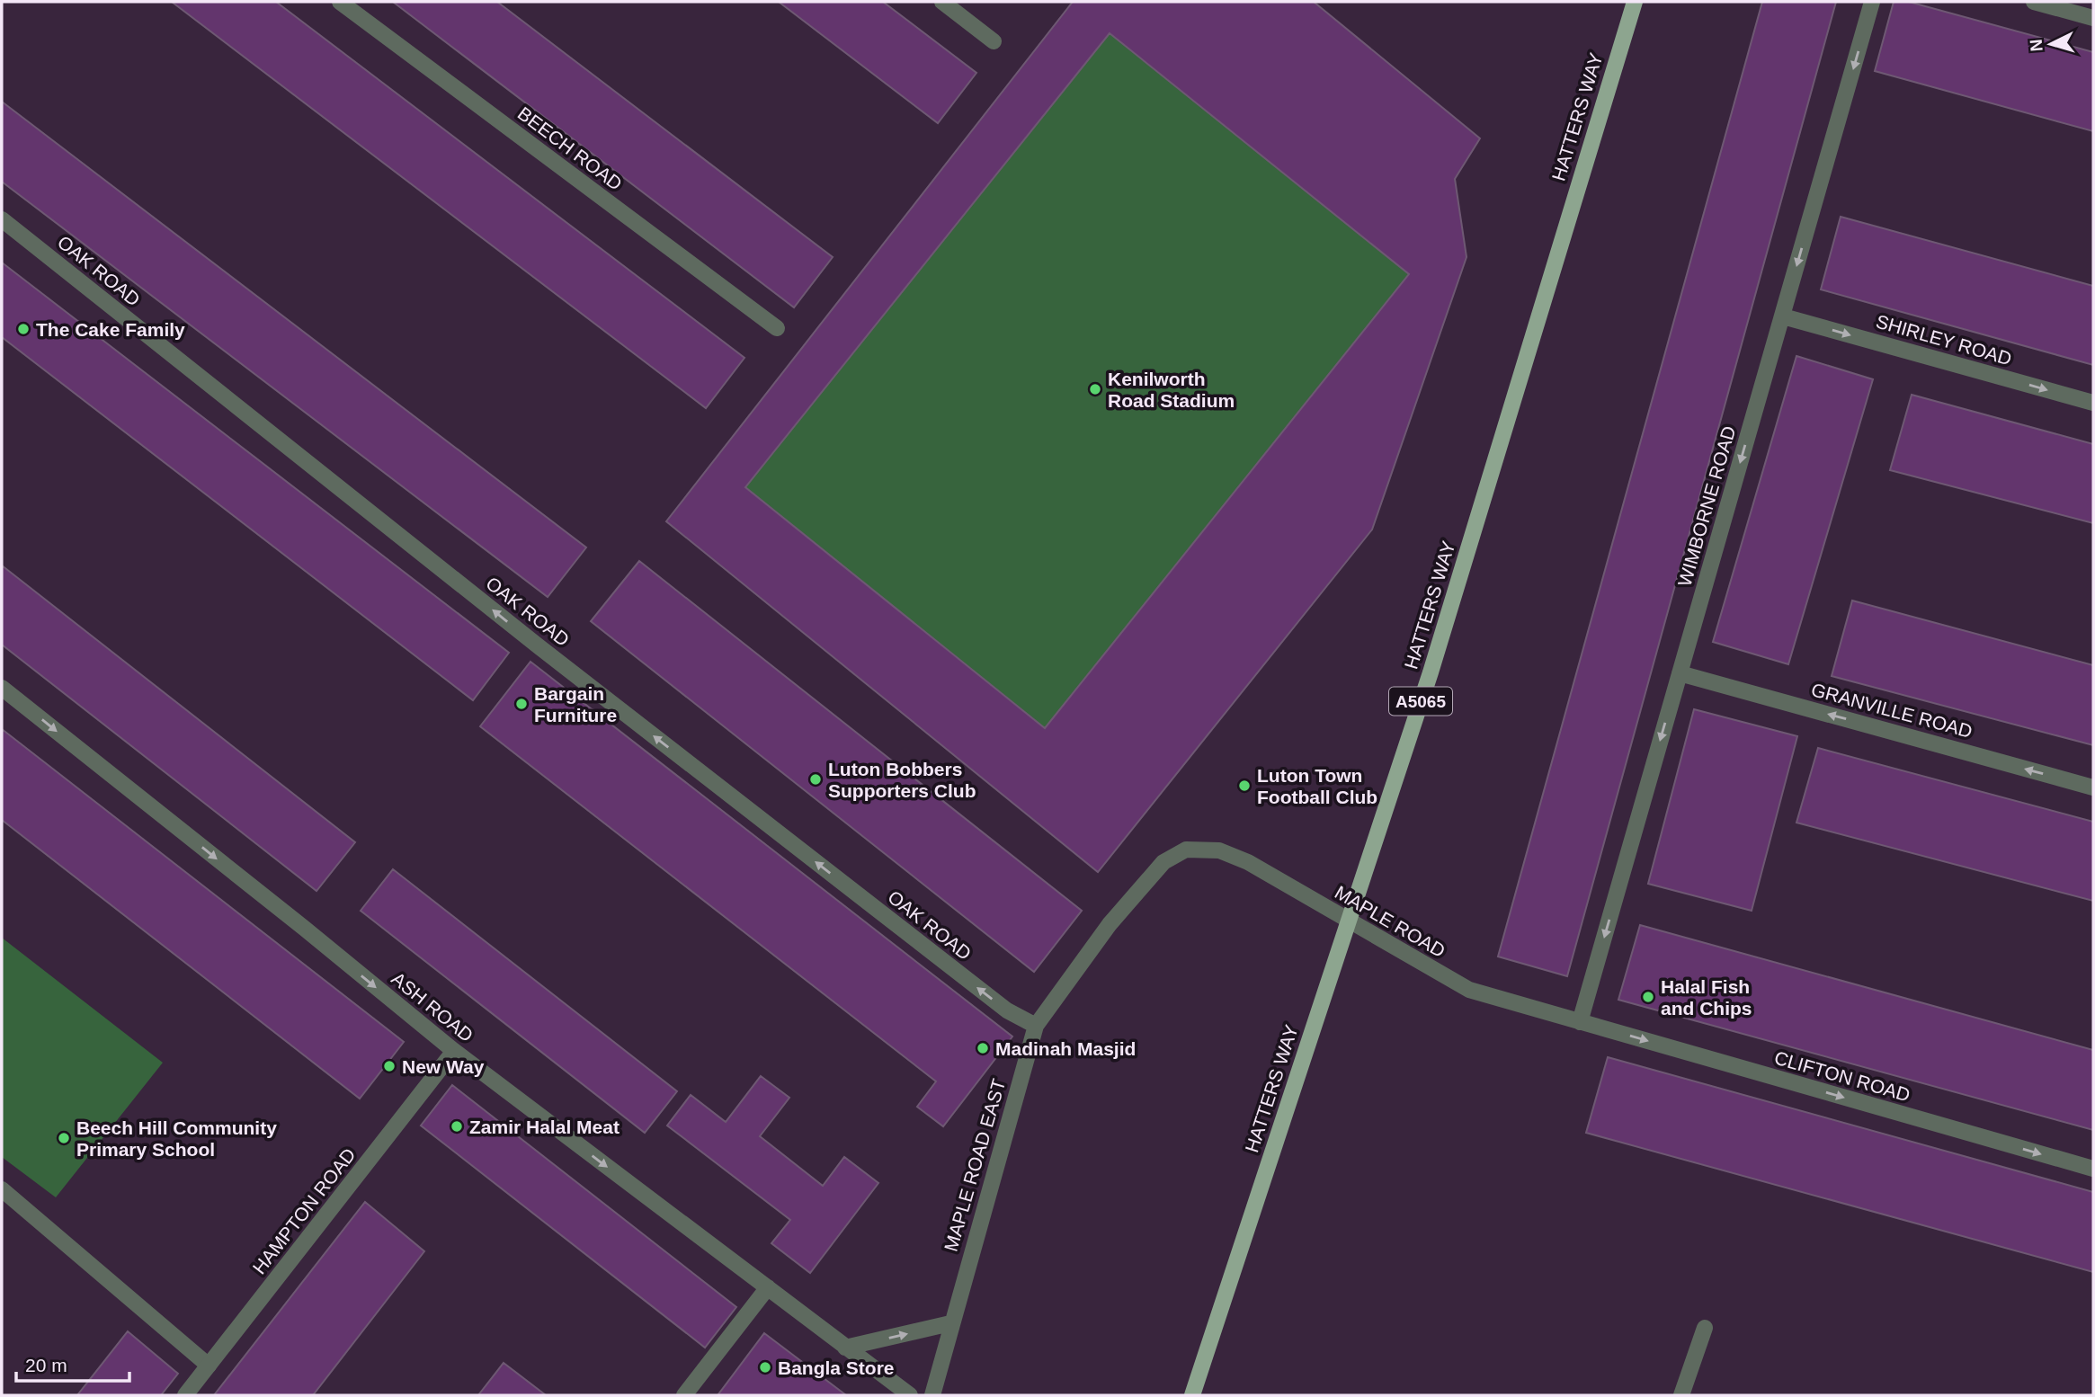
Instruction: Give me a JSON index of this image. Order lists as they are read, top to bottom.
{
  "streets": {
    "main road": ["HATTERS WAY", "A5065"],
    "street": [
      "BEECH ROAD",
      "OAK ROAD",
      "SHIRLEY ROAD",
      "WIMBORNE ROAD",
      "GRANVILLE ROAD",
      "MAPLE ROAD",
      "ASH ROAD",
      "CLIFTON ROAD",
      "MAPLE ROAD EAST",
      "HAMPTON ROAD"
    ]
  },
  "crossings": [
    ["OAK ROAD", "MAPLE ROAD EAST"],
    ["SHIRLEY ROAD", "WIMBORNE ROAD"],
    ["WIMBORNE ROAD", "GRANVILLE ROAD"],
    ["WIMBORNE ROAD", "MAPLE ROAD"],
    ["WIMBORNE ROAD", "CLIFTON ROAD"],
    ["MAPLE ROAD", "CLIFTON ROAD"],
    ["MAPLE ROAD", "MAPLE ROAD EAST"],
    ["ASH ROAD", "HAMPTON ROAD"]
  ],
  "one_way": [
    "OAK ROAD",
    "SHIRLEY ROAD",
    "WIMBORNE ROAD",
    "GRANVILLE ROAD",
    "ASH ROAD",
    "CLIFTON ROAD"
  ],
  "places": [
    "The Cake Family",
    "Kenilworth Road Stadium",
    "Bargain Furniture",
    "Luton Bobbers Supporters Club",
    "Luton Town Football Club",
    "Halal Fish and Chips",
    "Madinah Masjid",
    "New Way",
    "Zamir Halal Meat",
    "Beech Hill Community Primary School",
    "Bangla Store"
  ],
  "scale_bar": "20 m",
  "north": "left"
}
